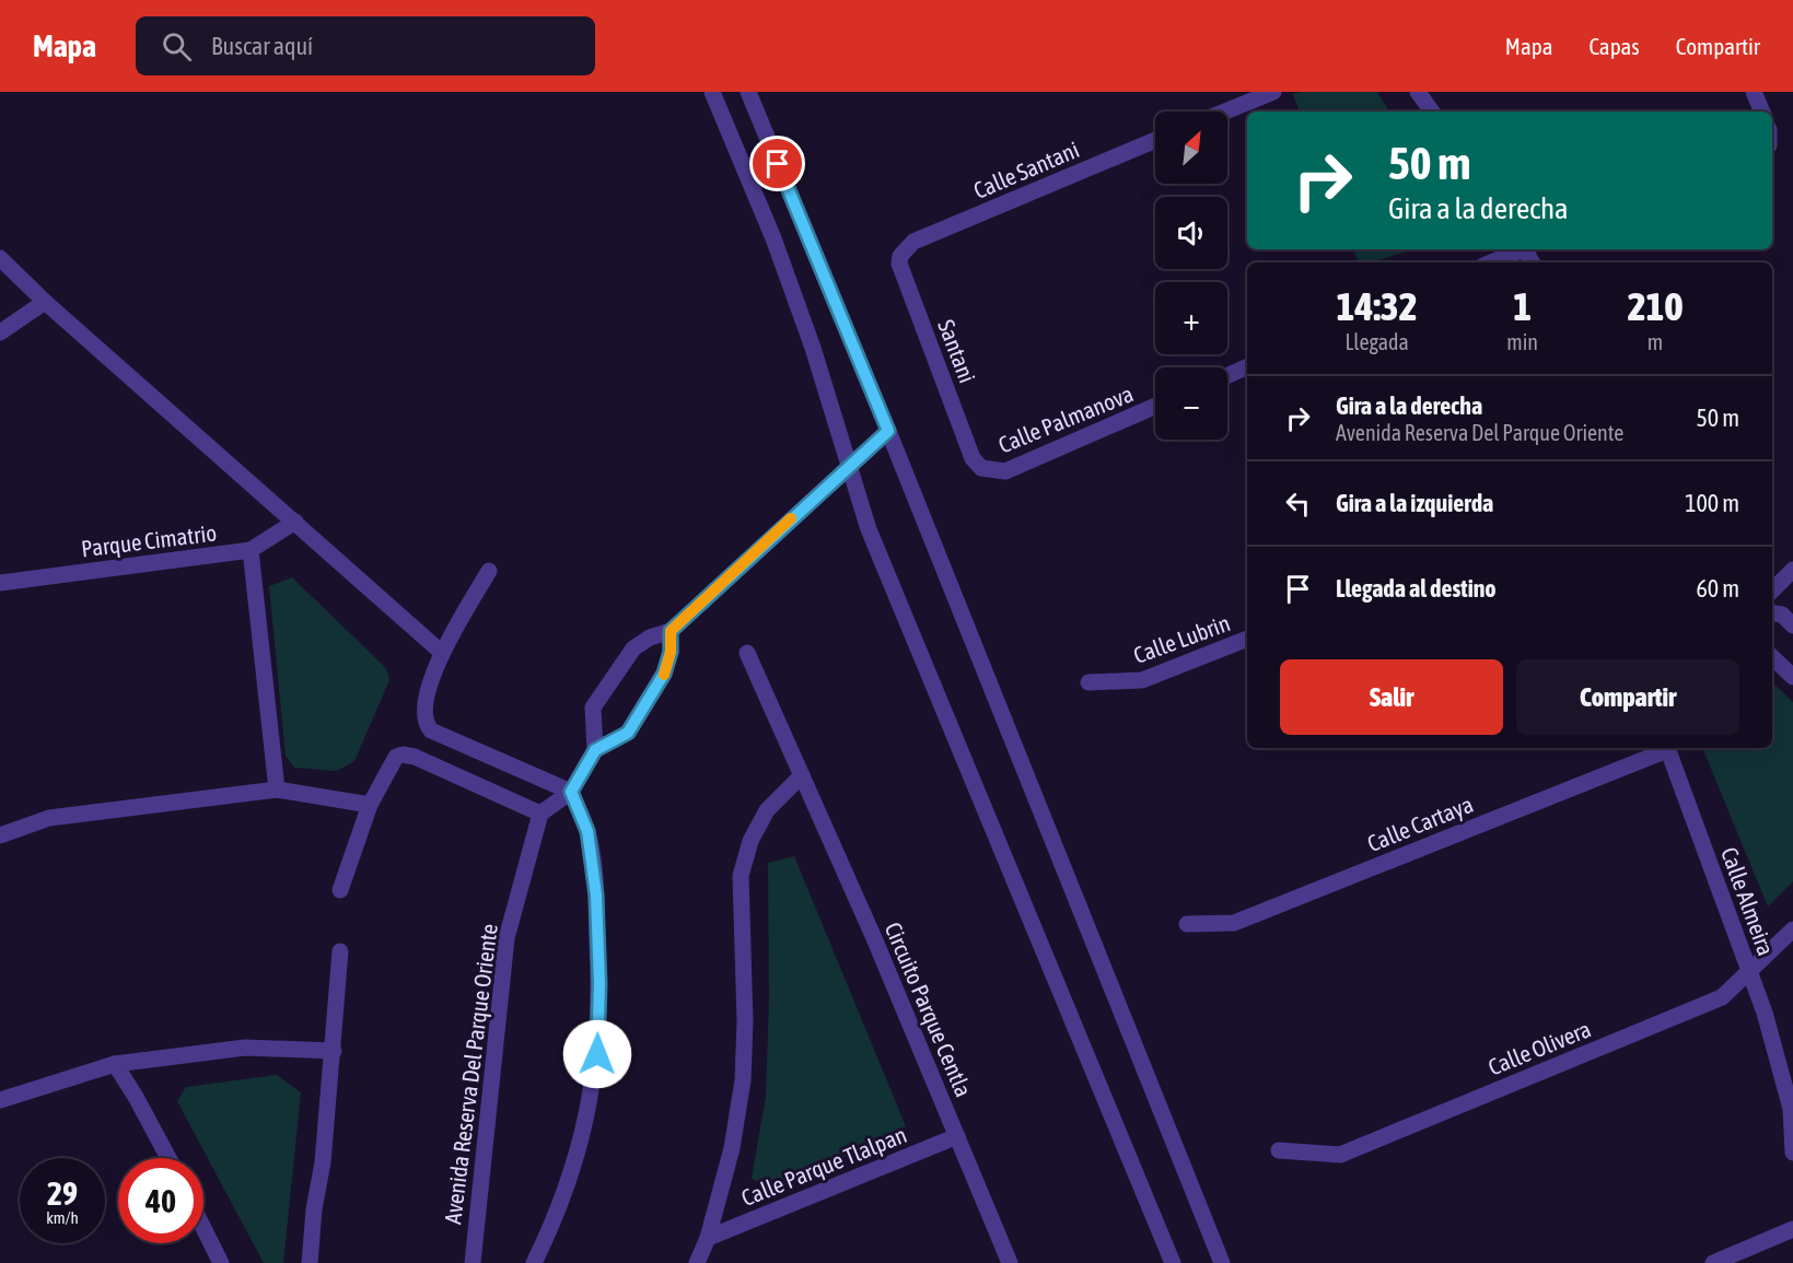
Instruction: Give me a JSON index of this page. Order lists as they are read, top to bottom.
{
  "streets": {
    "street": [
      "Calle Santani",
      "Santani",
      "Calle Palmanova",
      "Parque Cimatrio",
      "Calle Lubrin",
      "Calle Cartaya",
      "Calle Almeira",
      "Circuito Parque Centla",
      "Calle Olivera",
      "Avenida Reserva Del Parque Oriente",
      "Calle Parque Tlalpan"
    ]
  },
  "crossings": [
    ["Calle Santani", "Santani"],
    ["Santani", "Calle Palmanova"],
    ["Calle Almeira", "Calle Olivera"],
    ["Circuito Parque Centla", "Calle Parque Tlalpan"]
  ],
  "north": "top right",
  "page": {
    "header": "Mapa",
    "search": "Buscar aquí",
    "nav": ["Mapa", "Capas", "Compartir"],
    "map_buttons": ["+", "−"],
    "turn": ["50 m", "Gira a la derecha"],
    "eta": [
      "14:32",
      "Llegada",
      "1",
      "min",
      "210",
      "m"
    ],
    "list": [
      {
        "name": "Gira a la derecha",
        "note": "Avenida Reserva Del Parque Oriente",
        "value": "50 m"
      },
      {
        "name": "Gira a la izquierda",
        "value": "100 m"
      },
      {
        "name": "Llegada al destino",
        "value": "60 m"
      }
    ],
    "buttons": ["Salir", "Compartir"],
    "speed": "29 km/h",
    "limit": "40"
  }
}
